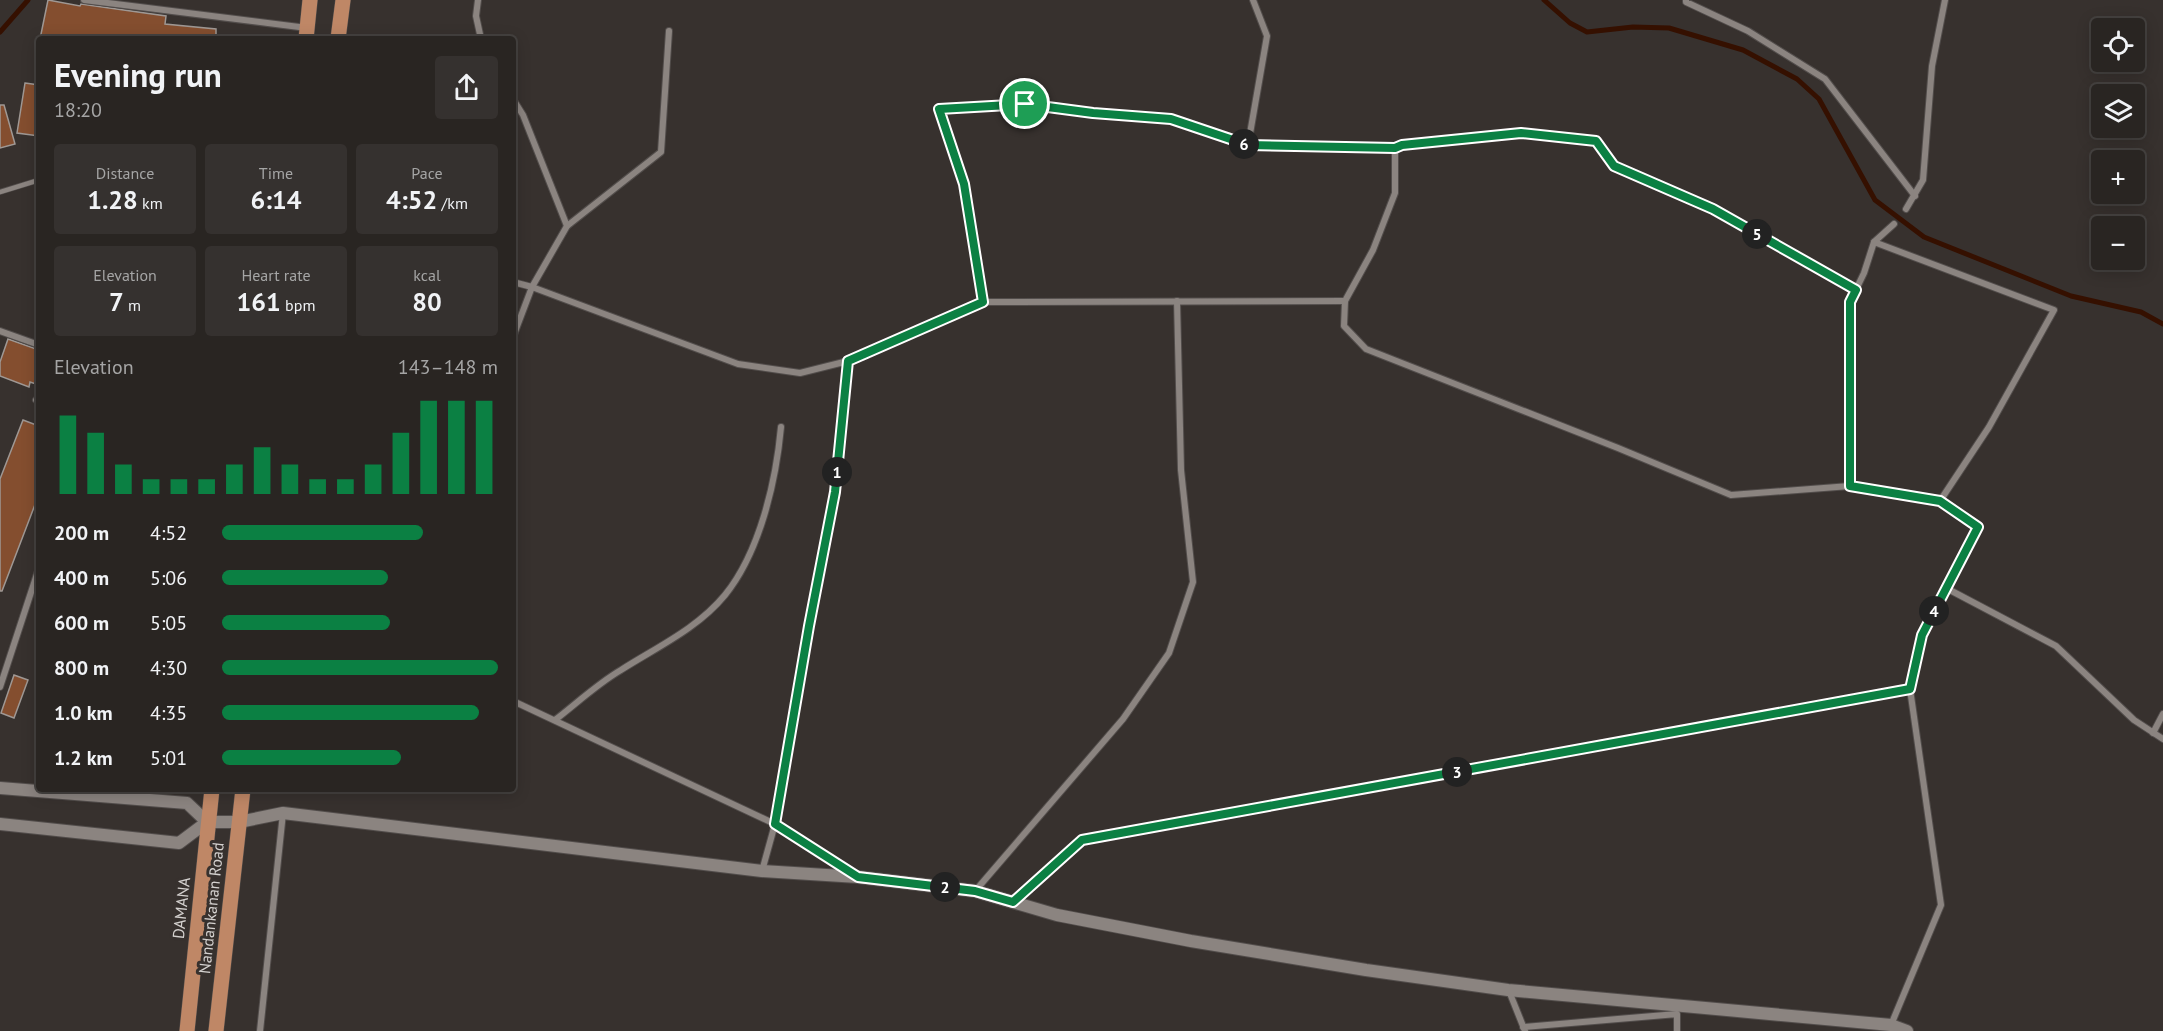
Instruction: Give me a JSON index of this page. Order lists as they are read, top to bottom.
{
  "streets": {
    "main road": ["DAMANA", "Nandankanan Road"]
  },
  "page": {
    "map_buttons": ["+", "−"],
    "heading": ["Evening run", "18:20"],
    "pins": [
      "6",
      "5",
      "1",
      "4",
      "3",
      "2"
    ],
    "stats": [
      ["Distance", "1.28 km"],
      ["Time", "6:14"],
      ["Pace", "4:52 /km"],
      ["Elevation", "7 m"],
      ["Heart rate", "161 bpm"],
      ["kcal", "80"]
    ],
    "chart": ["Elevation", "143–148 m"],
    "list": [
      {
        "name": "200 m",
        "note": "4:52"
      },
      {
        "name": "400 m",
        "note": "5:06"
      },
      {
        "name": "600 m",
        "note": "5:05"
      },
      {
        "name": "800 m",
        "note": "4:30"
      },
      {
        "name": "1.0 km",
        "note": "4:35"
      },
      {
        "name": "1.2 km",
        "note": "5:01"
      }
    ]
  }
}
